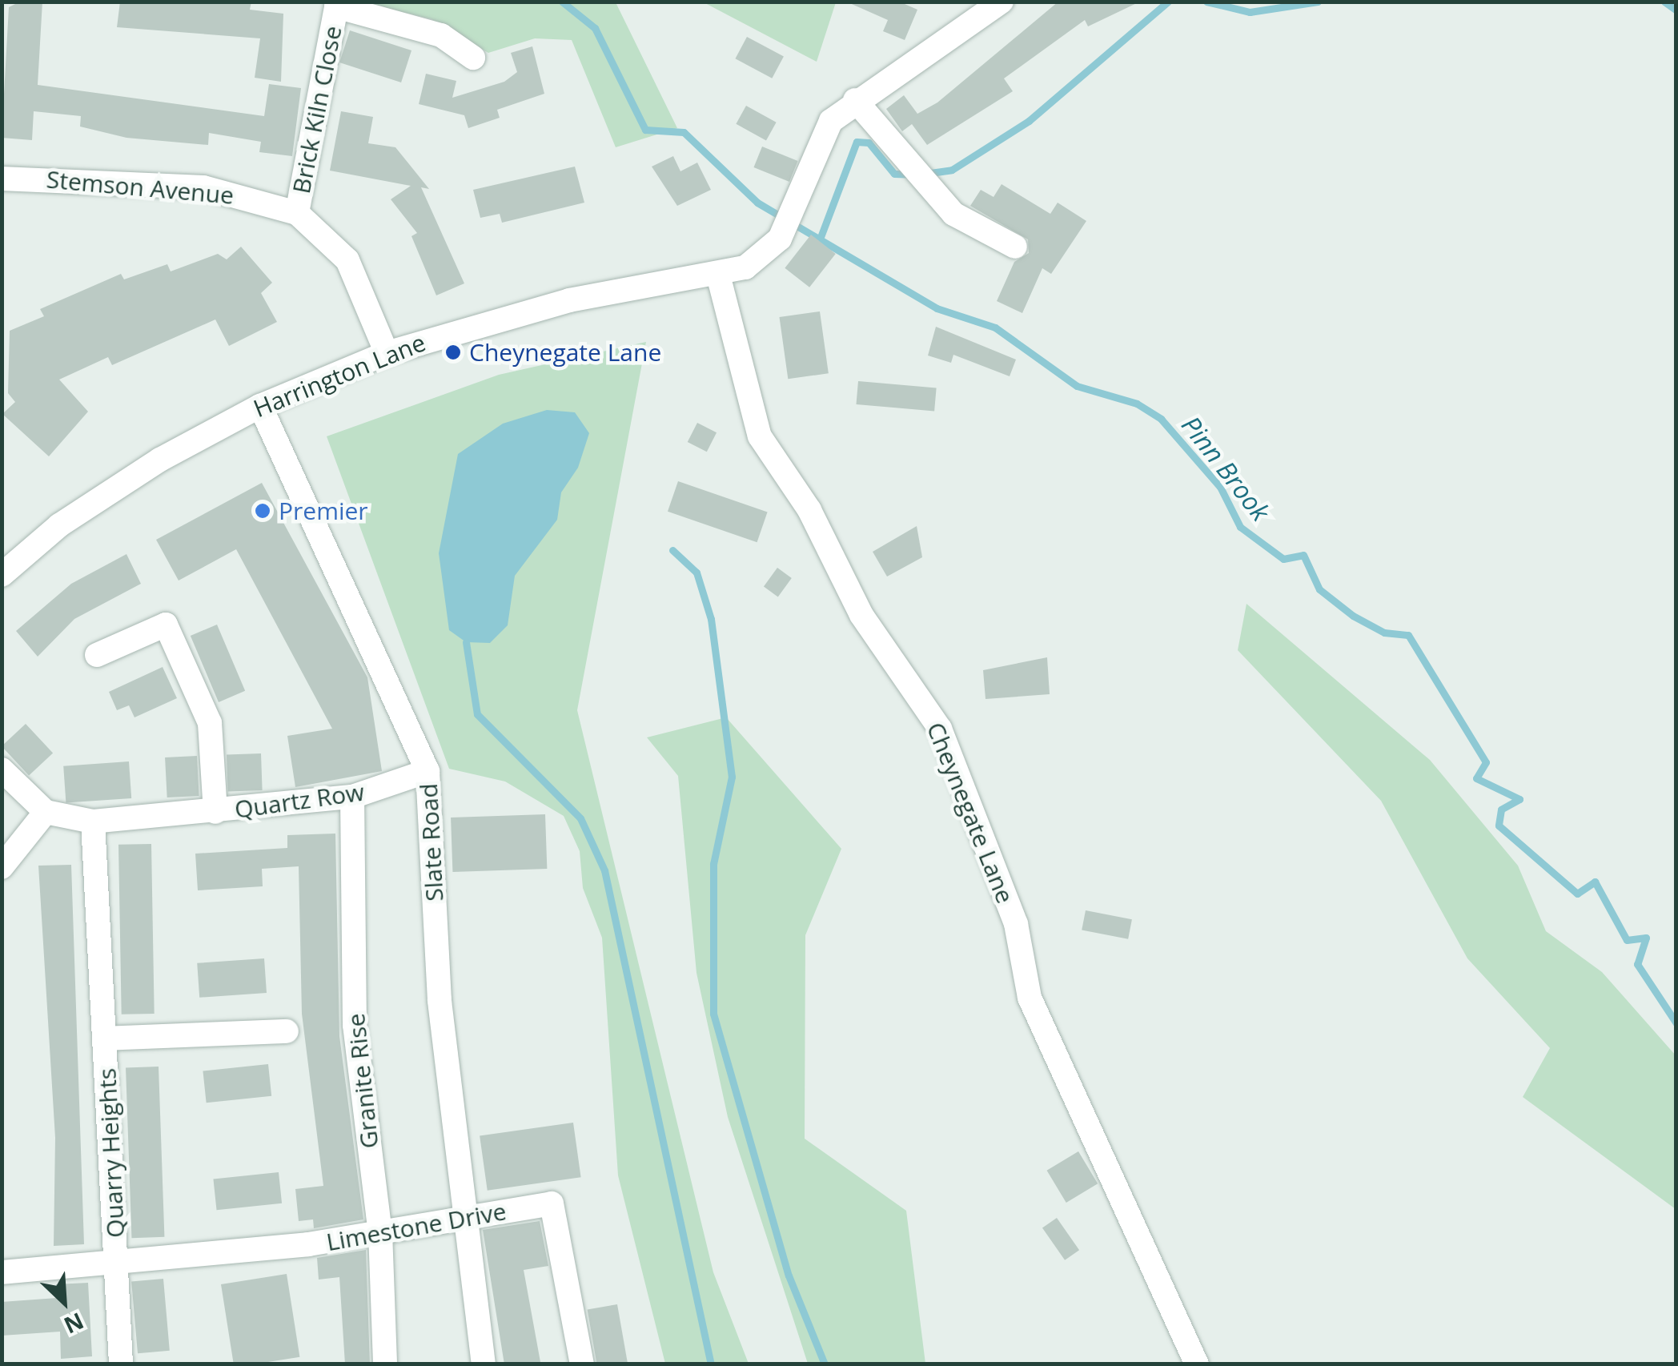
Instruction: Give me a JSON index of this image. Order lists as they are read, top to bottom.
{
  "streets": {
    "street": [
      "Brick Kiln Close",
      "Stemson Avenue",
      "Harrington Lane",
      "Quartz Row",
      "Cheynegate Lane",
      "Slate Road",
      "Granite Rise",
      "Quarry Heights",
      "Limestone Drive"
    ]
  },
  "crossings": [
    ["Brick Kiln Close", "Stemson Avenue"],
    ["Stemson Avenue", "Harrington Lane"],
    ["Harrington Lane", "Cheynegate Lane"],
    ["Harrington Lane", "Slate Road"],
    ["Quartz Row", "Slate Road"],
    ["Quartz Row", "Granite Rise"],
    ["Quartz Row", "Quarry Heights"],
    ["Slate Road", "Limestone Drive"],
    ["Granite Rise", "Limestone Drive"],
    ["Quarry Heights", "Limestone Drive"]
  ],
  "water": ["Pinn Brook"],
  "places": ["Cheynegate Lane", "Premier"],
  "north": "bottom right"
}
